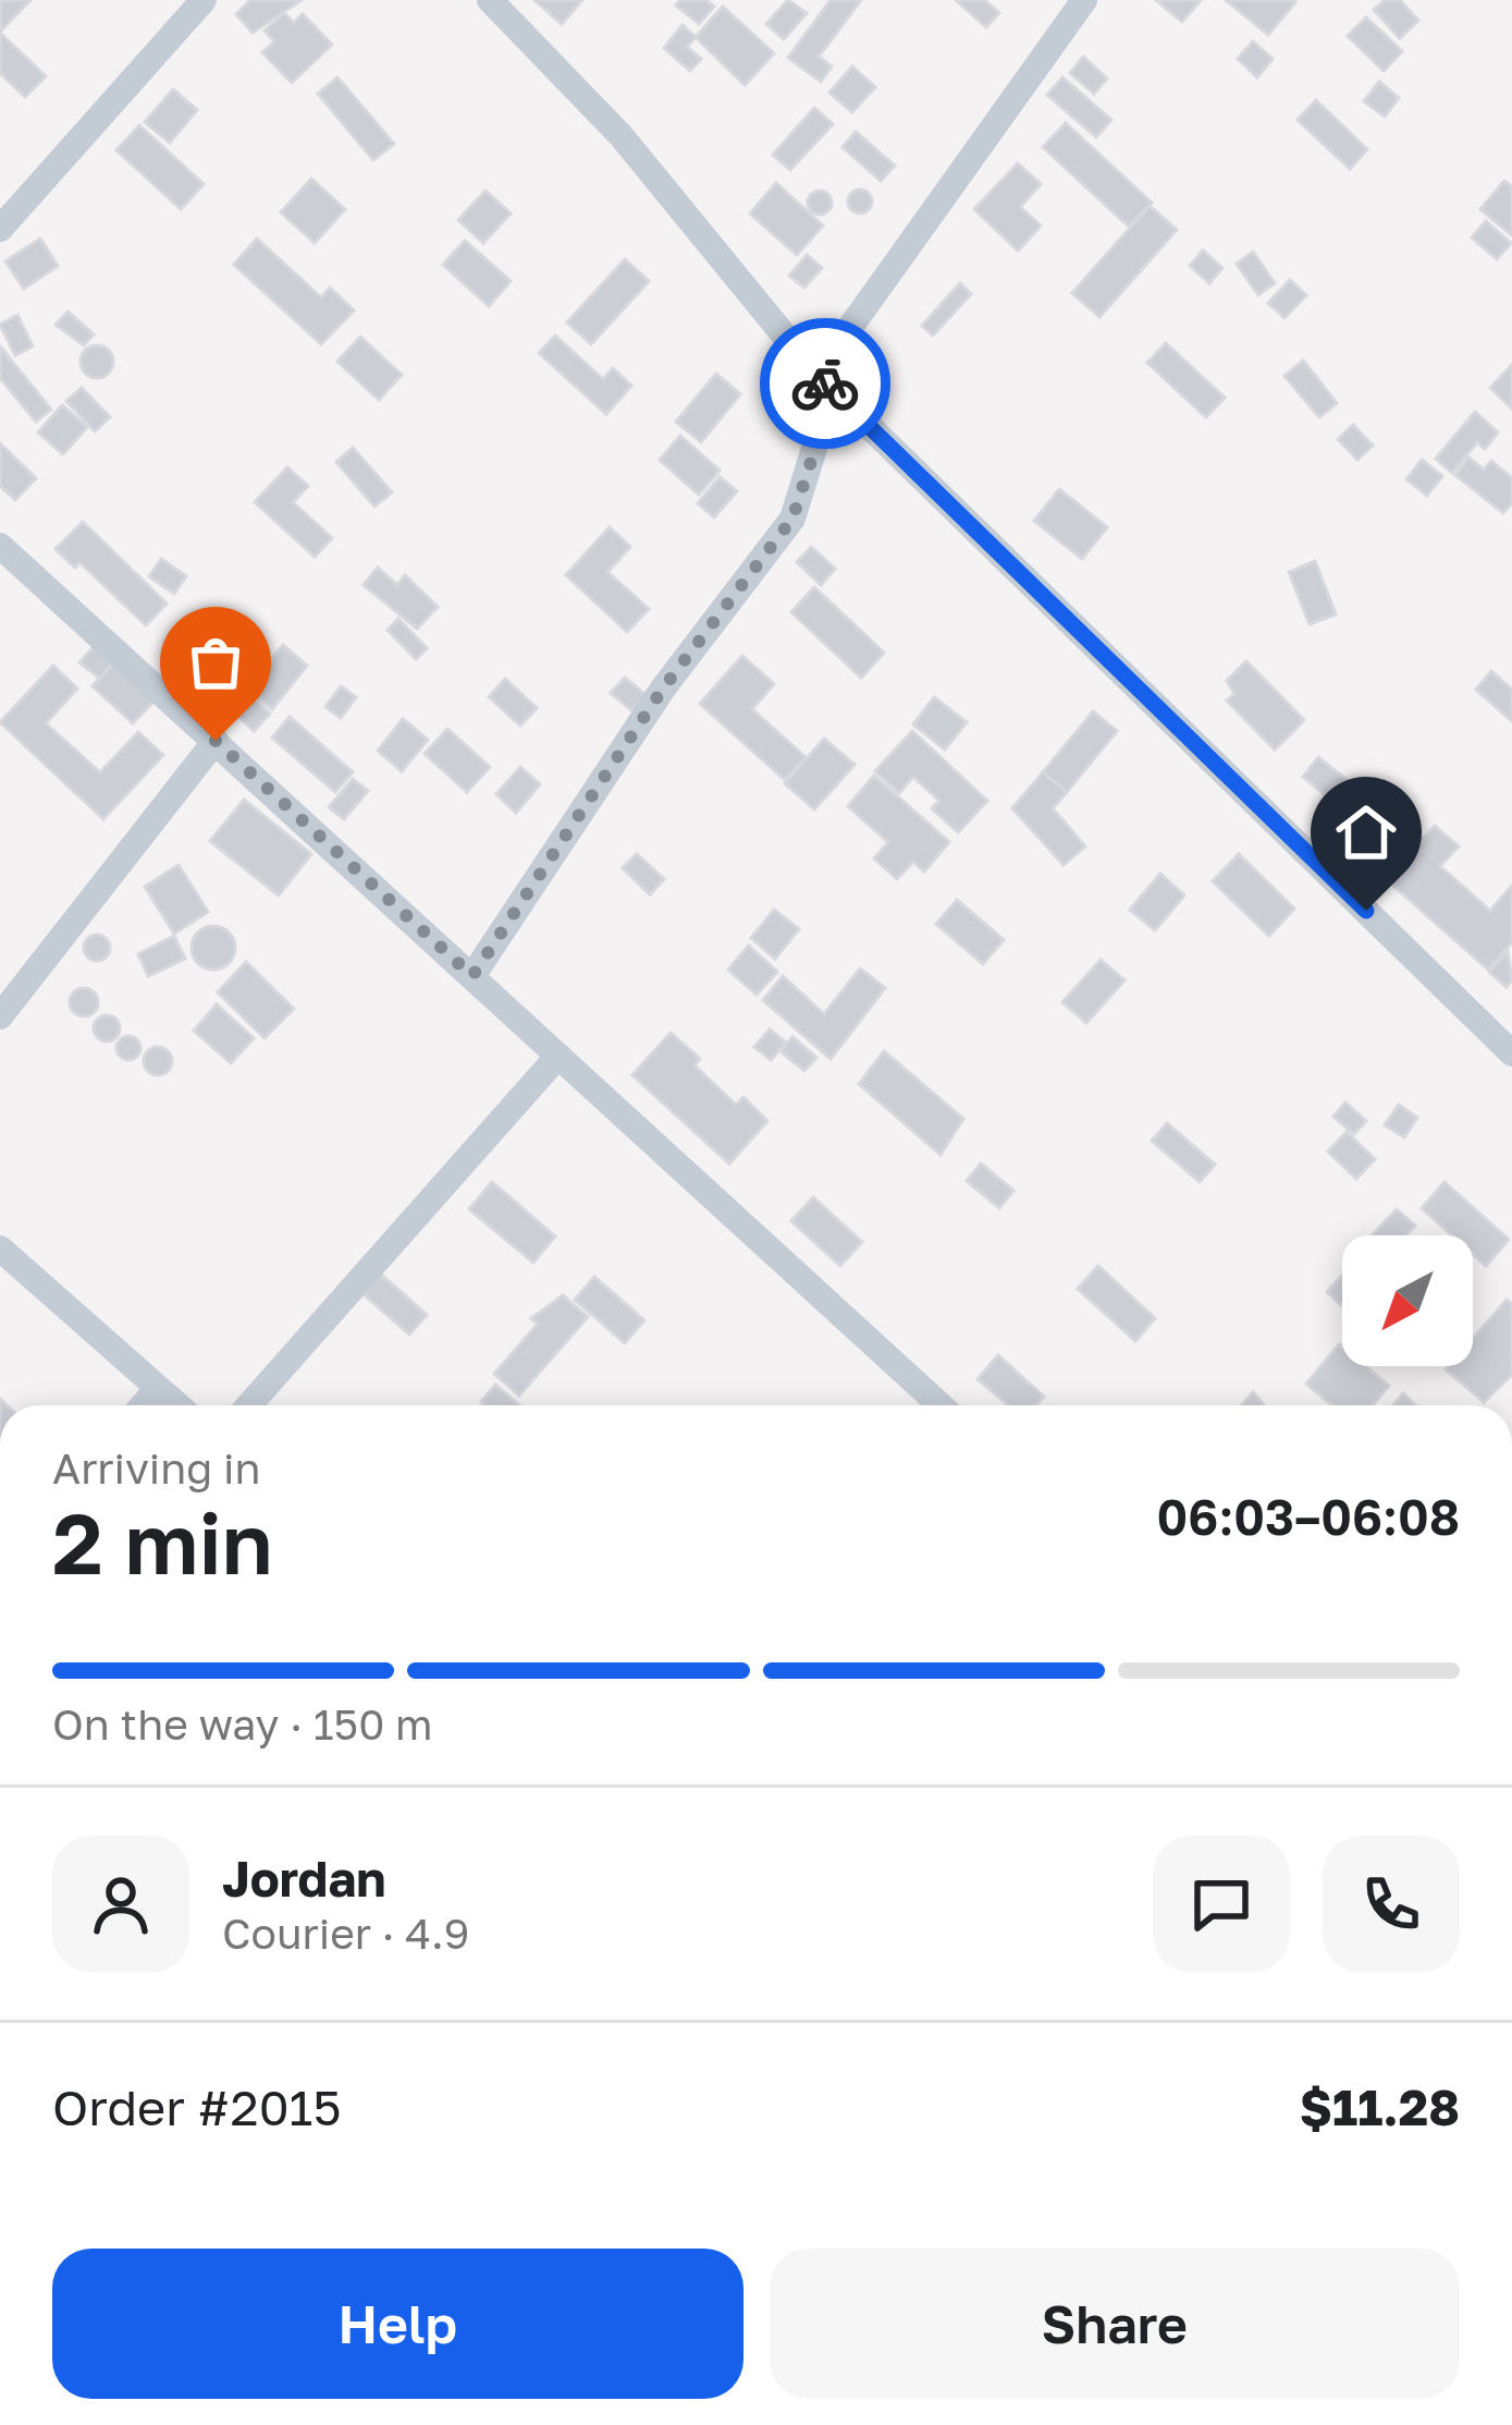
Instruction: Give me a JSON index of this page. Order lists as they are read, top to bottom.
{
  "north": "bottom left",
  "page": {
    "heading": ["2 min", "Arriving in", "06:03–06:08"],
    "panel": [
      "Jordan",
      "Courier · 4.9",
      "Order #2015",
      "$11.28"
    ],
    "bar": "On the way · 150 m",
    "buttons": ["Help", "Share"]
  }
}
